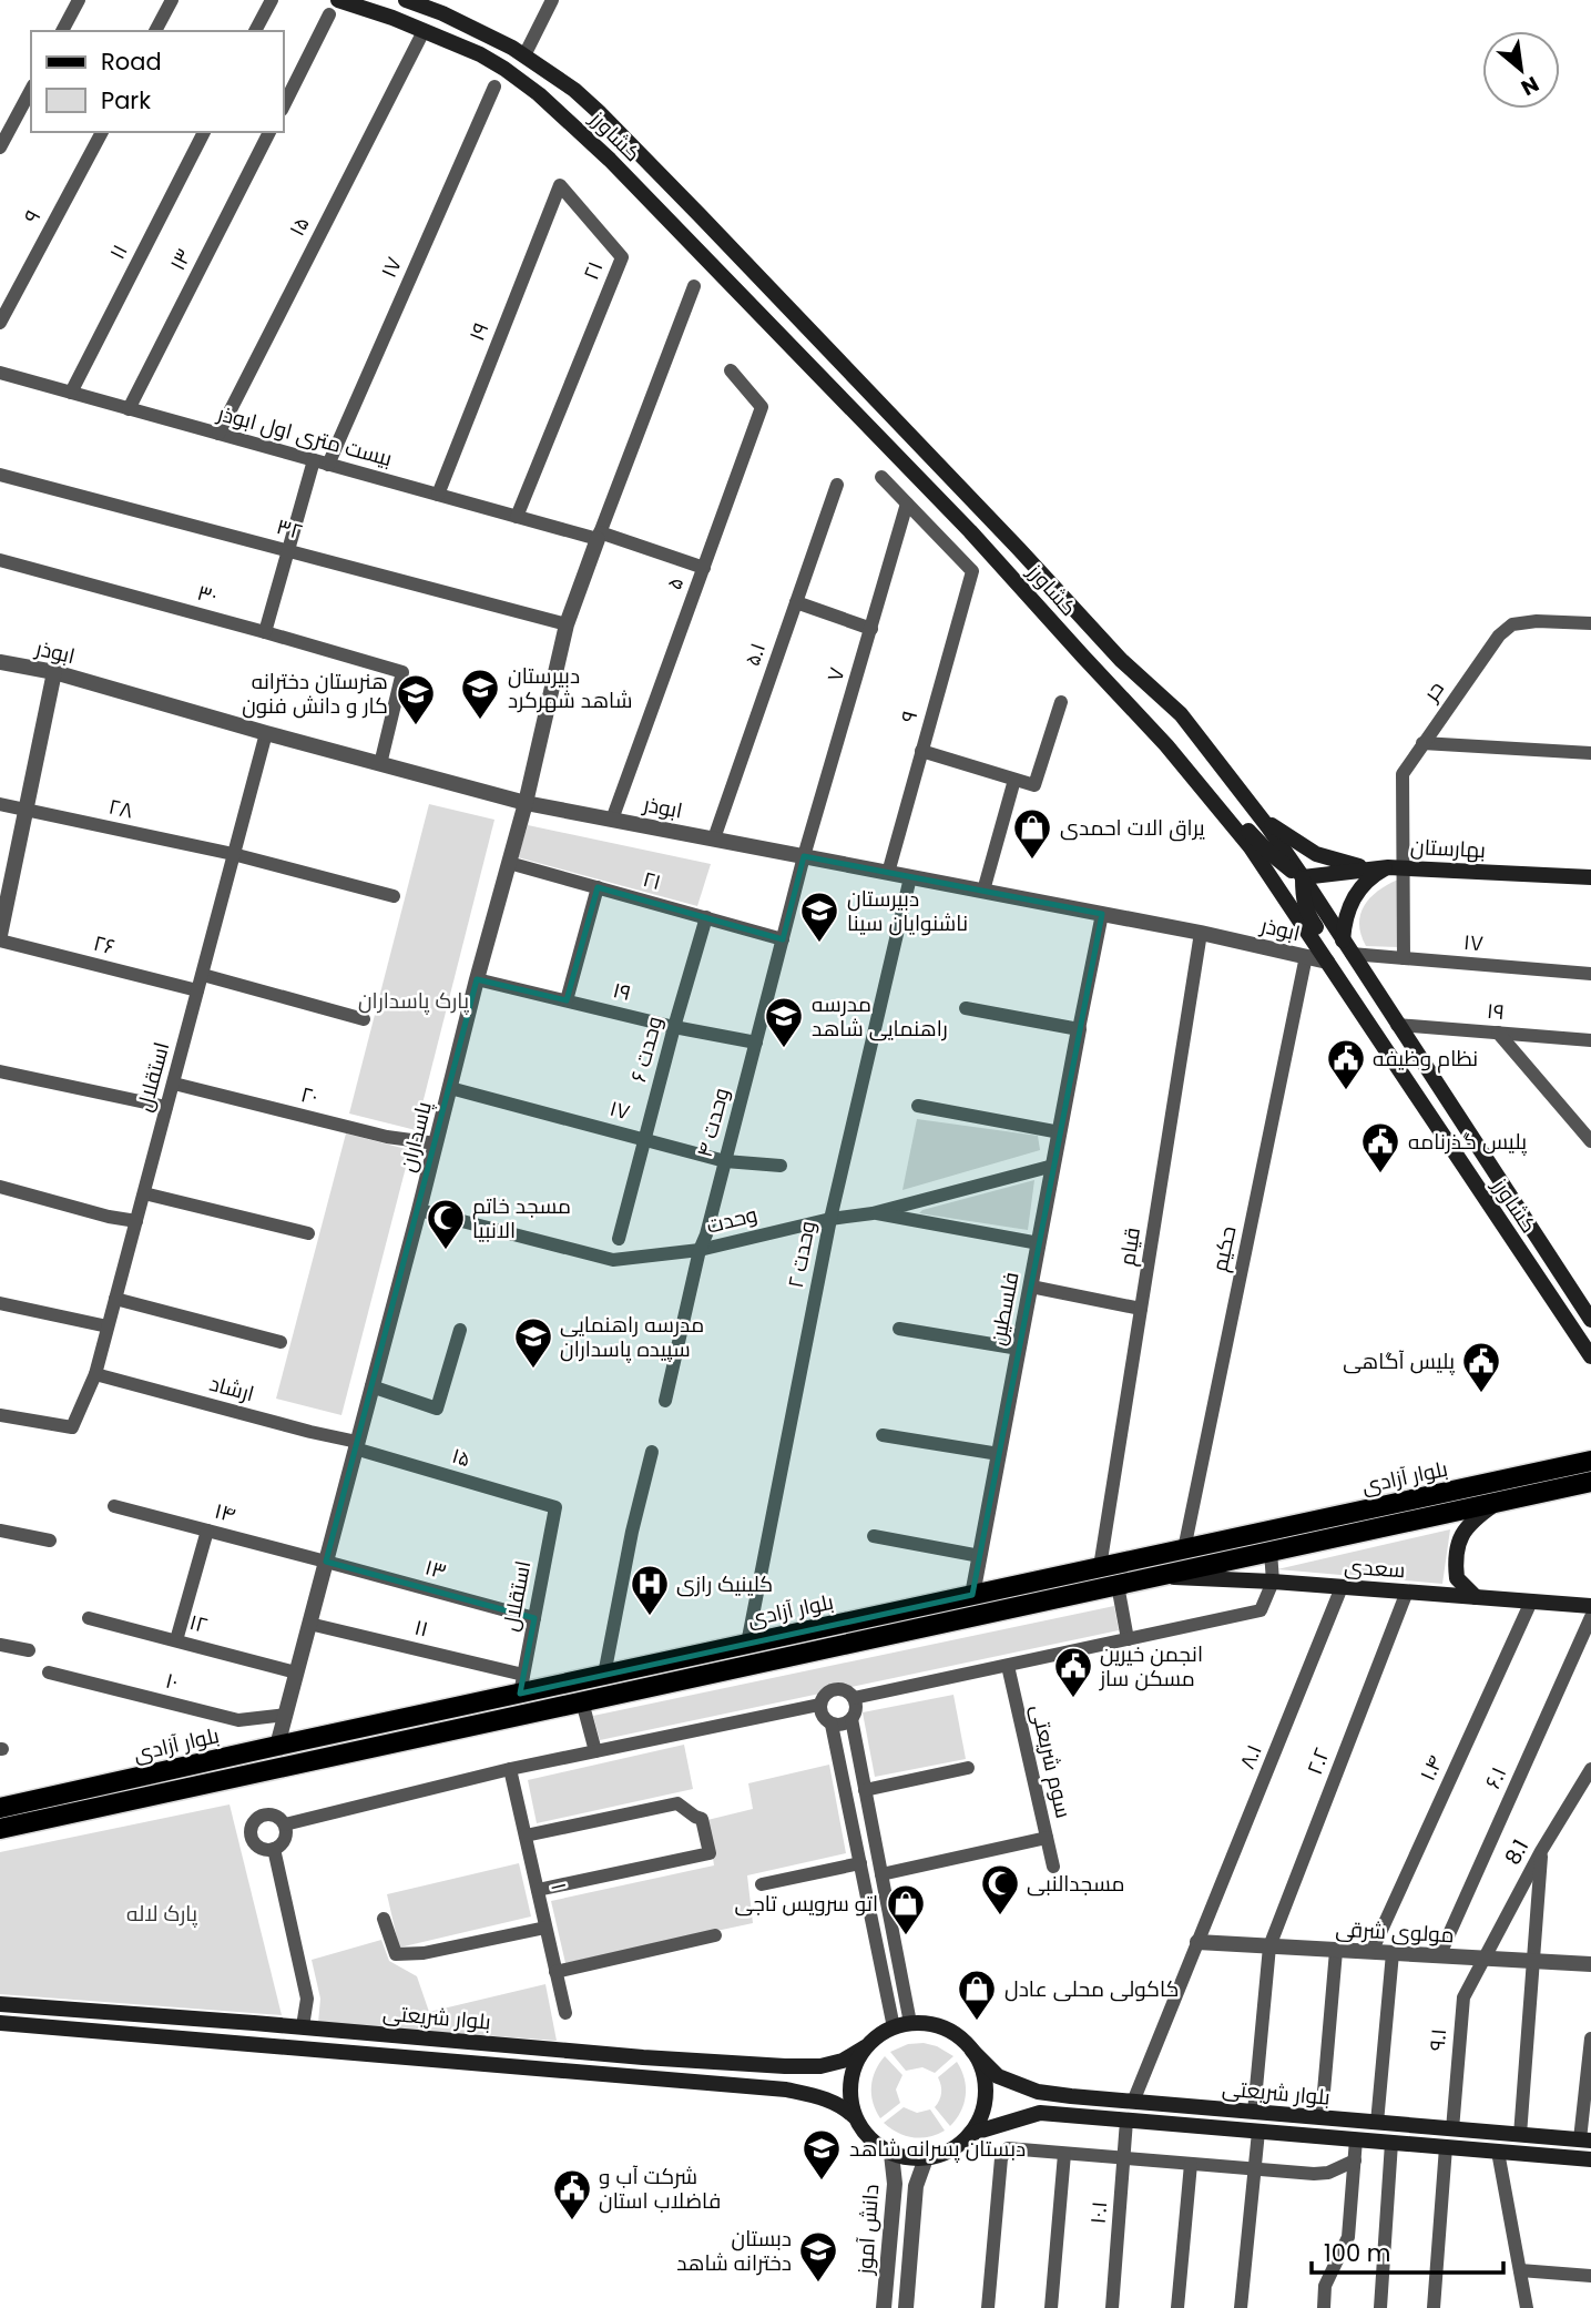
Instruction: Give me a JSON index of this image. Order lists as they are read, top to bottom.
{
  "streets": {
    "main road": [
      "کشاورز",
      "بهارستان",
      "بلوار آزادی",
      "سعدی",
      "بلوار شریعتی"
    ],
    "street": [
      "۹",
      "۱۵",
      "۱۱",
      "۱۳",
      "۱۷",
      "۲۱",
      "۱۹",
      "بیست متری اول ابوذر",
      "۳۲",
      "۵",
      "۳۰",
      "ابوذر",
      "۵.۱",
      "۷",
      "حر",
      "۲۸",
      "۲۶",
      "وحدت ۶",
      "استقلال",
      "۲۰",
      "وحدت ۴",
      "پاسداران",
      "وحدت",
      "قیام",
      "حکیم",
      "وحدت ۲",
      "فلسطین",
      "ارشاد",
      "۱۴",
      "۱۲",
      "۱۰",
      "۸.۱",
      "سوم شریعتی",
      "۲.۲",
      "۱.۴",
      "۶.۱",
      "8.1",
      "۱",
      "مولوی شرقی",
      "۹.۱",
      "۱۰.۱",
      "دانش آموز"
    ]
  },
  "crossings": [
    ["کشاورز", "۱۷"],
    ["کشاورز", "۱۹"],
    ["کشاورز", "ابوذر"],
    ["کشاورز", "بهارستان"],
    ["۹", "ابوذر"],
    ["۹", "۷"],
    ["۱۵", "بیست متری اول ابوذر"],
    ["۱۵", "استقلال"],
    ["۱۵", "پاسداران"],
    ["۱۵", "ارشاد"],
    ["۱۱", "بیست متری اول ابوذر"],
    ["۱۱", "استقلال"],
    ["۱۱", "پاسداران"],
    ["۱۱", "بلوار آزادی"],
    ["۱۳", "بیست متری اول ابوذر"],
    ["۱۳", "استقلال"],
    ["۱۳", "پاسداران"],
    ["۱۳", "۱۴"],
    ["۱۷", "بیست متری اول ابوذر"],
    ["۱۷", "۳۲"],
    ["۱۷", "۳۰"],
    ["۱۷", "وحدت ۶"],
    ["۱۷", "وحدت ۴"],
    ["۱۷", "پاسداران"],
    ["۲۱", "۱۹"],
    ["۲۱", "بیست متری اول ابوذر"],
    ["۲۱", "وحدت ۶"],
    ["۲۱", "وحدت ۴"],
    ["۲۱", "پاسداران"],
    ["۱۹", "بیست متری اول ابوذر"],
    ["۱۹", "وحدت ۶"],
    ["۱۹", "وحدت ۴"],
    ["۱۹", "پاسداران"],
    ["بیست متری اول ابوذر", "۵"],
    ["بیست متری اول ابوذر", "پاسداران"],
    ["۳۲", "پاسداران"],
    ["۵", "ابوذر"],
    ["۳۰", "ابوذر"],
    ["ابوذر", "۵.۱"],
    ["ابوذر", "۷"],
    ["ابوذر", "استقلال"],
    ["ابوذر", "وحدت ۴"],
    ["ابوذر", "پاسداران"],
    ["ابوذر", "قیام"],
    ["ابوذر", "حکیم"],
    ["ابوذر", "وحدت ۲"],
    ["۷", "وحدت ۴"],
    ["حر", "بهارستان"],
    ["۲۸", "استقلال"],
    ["۲۶", "استقلال"],
    ["استقلال", "۲۰"],
    ["استقلال", "ارشاد"],
    ["استقلال", "بلوار آزادی"],
    ["۲۰", "پاسداران"],
    ["وحدت ۴", "وحدت"],
    ["پاسداران", "وحدت"],
    ["پاسداران", "ارشاد"],
    ["پاسداران", "بلوار آزادی"],
    ["پاسداران", "۱۴"],
    ["پاسداران", "۱۲"],
    ["پاسداران", "۱۰"],
    ["وحدت", "وحدت ۲"],
    ["وحدت", "فلسطین"],
    ["قیام", "بلوار آزادی"],
    ["حکیم", "بلوار آزادی"],
    ["وحدت ۲", "بلوار آزادی"],
    ["فلسطین", "بلوار آزادی"],
    ["بلوار آزادی", "سعدی"],
    ["سعدی", "۸.۱"],
    ["سعدی", "۲.۲"],
    ["سعدی", "۱.۴"],
    ["۸.۱", "مولوی شرقی"],
    ["۸.۱", "بلوار شریعتی"],
    ["۲.۲", "مولوی شرقی"],
    ["۱.۴", "مولوی شرقی"],
    ["۶.۱", "مولوی شرقی"],
    ["8.1", "مولوی شرقی"],
    ["8.1", "۹.۱"],
    ["مولوی شرقی", "۹.۱"],
    ["بلوار شریعتی", "۹.۱"],
    ["بلوار شریعتی", "۱۰.۱"],
    ["بلوار شریعتی", "دانش آموز"]
  ],
  "parks": ["پارک پاسداران", "پارک لاله"],
  "places": {
    "school or university": [
      "دبیرستان‌ شاهد شهرکرد",
      "هنرستان دخترانه کار و دانش فنون",
      "دبیرستان ناشنوایان سینا",
      "مدرسه راهنمایی شاهد",
      "مدرسه راهنمایی سپیده پاسداران",
      "دبستان پسرانه شاهد",
      "دبستان دخترانه شاهد"
    ],
    "shop": ["یراق الات احمدی", "اتو سرویس تاجی", "کاکولی محلی عادل"],
    "public building": [
      "نظام وظیفه",
      "پلیس گذرنامه",
      "پلیس آگاهی",
      "انجمن خیرین مسکن ساز",
      "شرکت آب و فاضلاب استان"
    ],
    "mosque": ["مسجد خاتم الانبیا", "مسجدالنبی"],
    "hospital": ["کلینیک رازی"]
  },
  "legend": ["Road", "Park"],
  "scale_bar": "100 m",
  "north": "bottom right"
}
